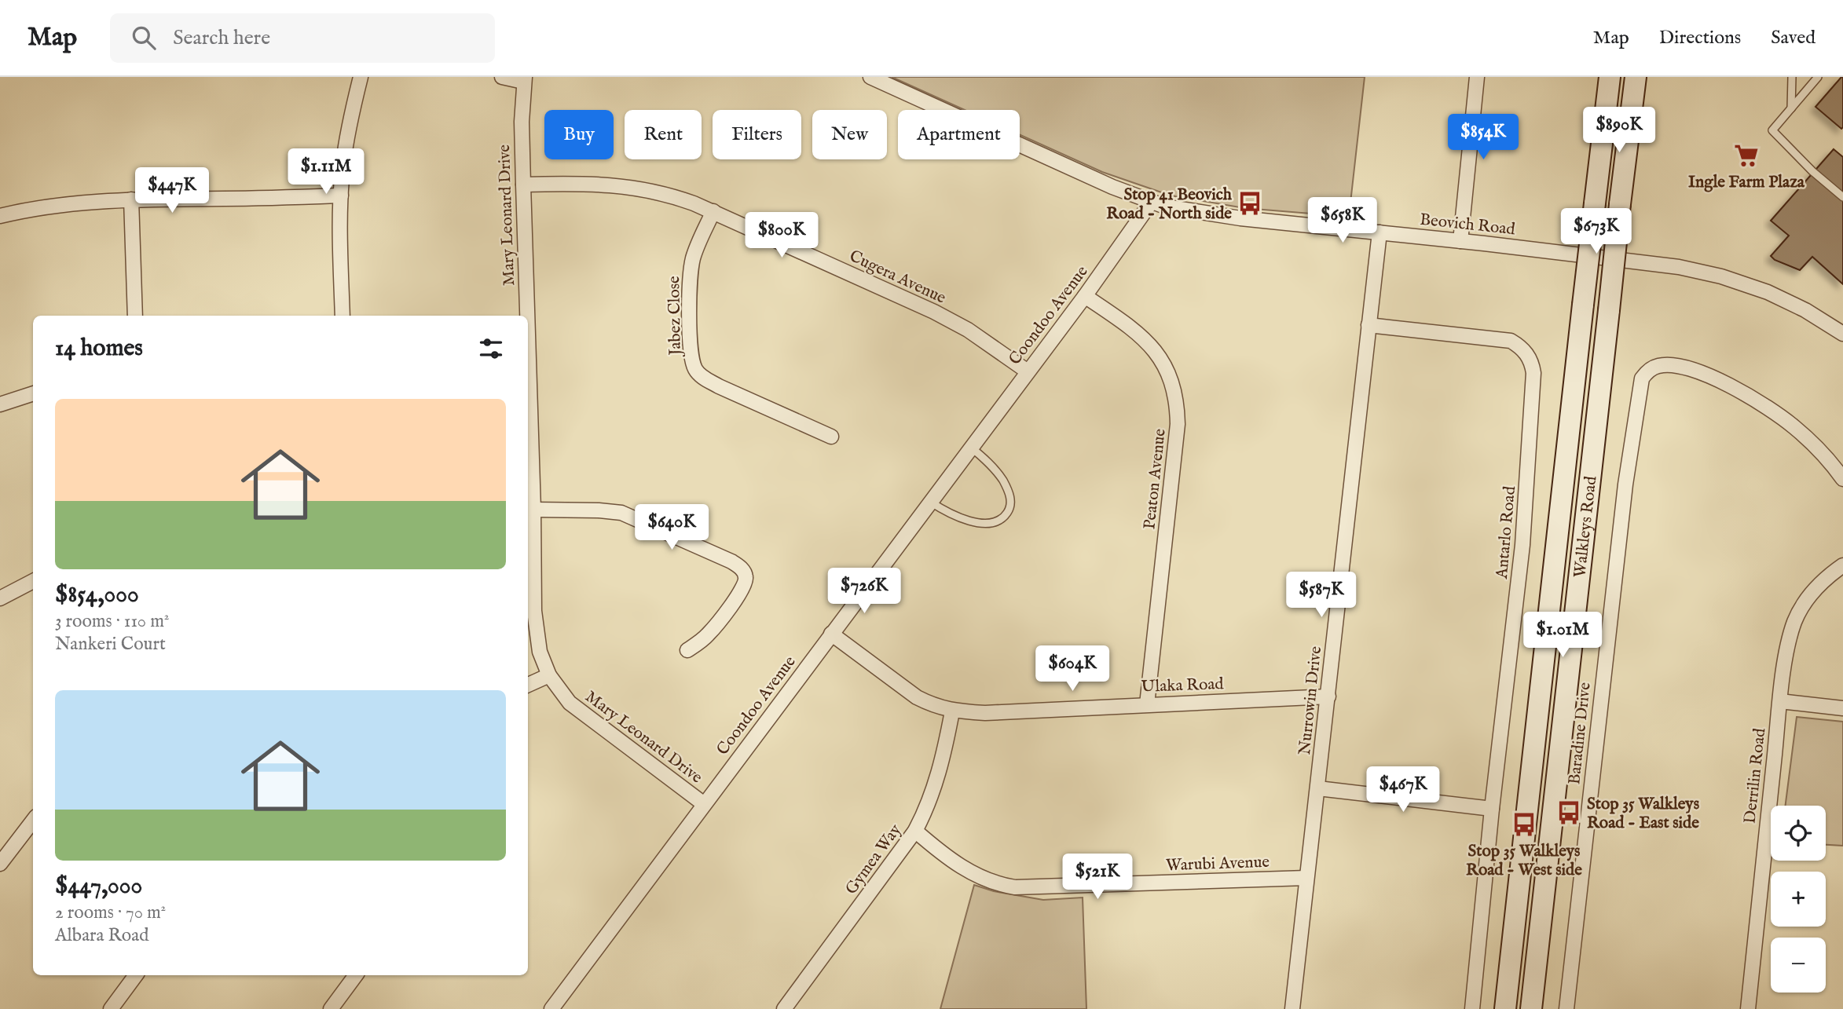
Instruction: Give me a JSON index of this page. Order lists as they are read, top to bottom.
{
  "streets": {
    "main road": ["Walkleys Road"],
    "street": [
      "Mary Leonard Drive",
      "Beovich Road",
      "Cugera Avenue",
      "Coondoo Avenue",
      "Jabez Close",
      "Peaton Avenue",
      "Antarlo Road",
      "Ulaka Road",
      "Nurrowin Drive",
      "Baradine Drive",
      "Derrilin Road",
      "Gymea Way",
      "Warubi Avenue"
    ]
  },
  "crossings": [
    ["Mary Leonard Drive", "Cugera Avenue"],
    ["Mary Leonard Drive", "Coondoo Avenue"],
    ["Beovich Road", "Coondoo Avenue"],
    ["Beovich Road", "Nurrowin Drive"],
    ["Cugera Avenue", "Coondoo Avenue"],
    ["Cugera Avenue", "Jabez Close"],
    ["Coondoo Avenue", "Peaton Avenue"],
    ["Coondoo Avenue", "Ulaka Road"],
    ["Peaton Avenue", "Ulaka Road"],
    ["Antarlo Road", "Nurrowin Drive"],
    ["Ulaka Road", "Nurrowin Drive"],
    ["Ulaka Road", "Gymea Way"],
    ["Nurrowin Drive", "Warubi Avenue"],
    ["Gymea Way", "Warubi Avenue"]
  ],
  "places": {
    "supermarket": ["Ingle Farm Plaza"],
    "bus stop": ["Stop 41 Beovich Road - North side", "Stop 35 Walkleys Road - East side", "Stop 35 Walkleys Road - West side"]
  },
  "page": {
    "header": "Map",
    "search": "Search here",
    "nav": ["Map", "Directions", "Saved"],
    "price": [
      "$890K",
      "$854K",
      "$1.11M",
      "$447K",
      "$658K",
      "$673K",
      "$800K",
      "$640K",
      "$726K",
      "$587K",
      "$1.01M",
      "$604K",
      "$467K",
      "$521K"
    ],
    "chip": [
      "Buy",
      "Rent",
      "Filters",
      "New",
      "Apartment"
    ],
    "heading": "14 homes",
    "list": [
      {
        "name": "$854,000",
        "note": "3 rooms · 110 m² · Nankeri Court"
      },
      {
        "name": "$447,000",
        "note": "2 rooms · 70 m² · Albara Road"
      }
    ],
    "map_buttons": ["+", "−"]
  }
}
